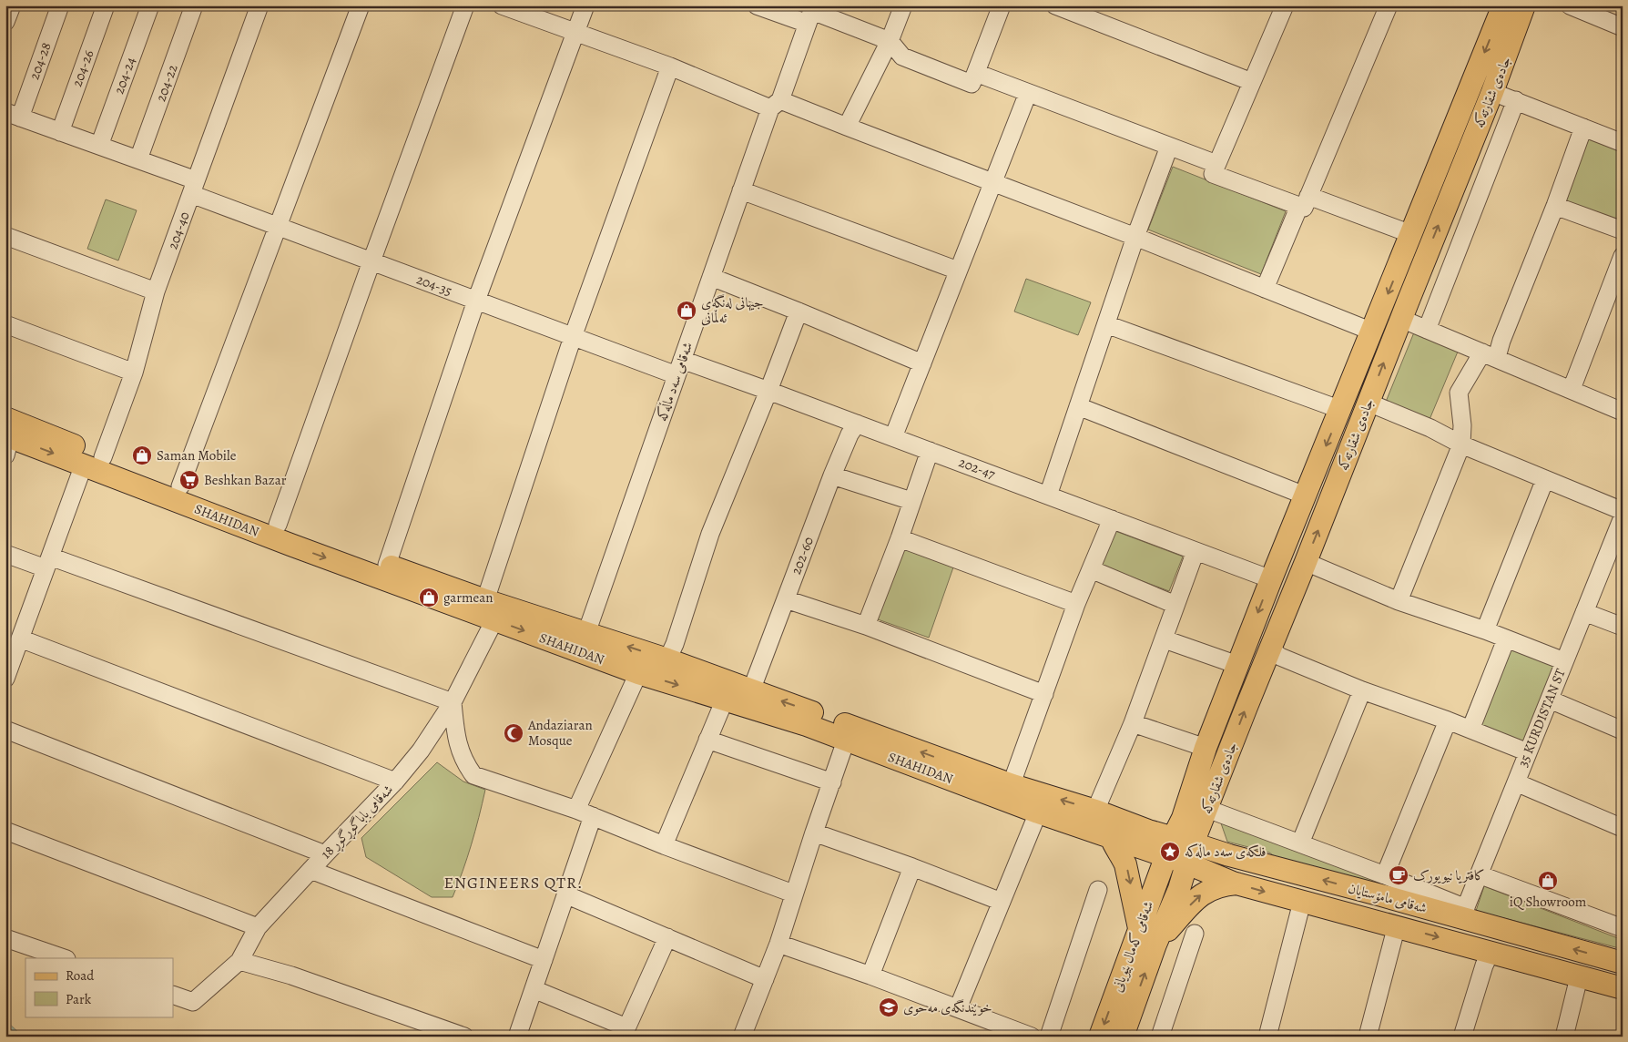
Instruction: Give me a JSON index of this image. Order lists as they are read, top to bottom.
{
  "streets": {
    "main road": [
      "جادەی شقارتەکە",
      "SHAHIDAN",
      "شەقامی مامۆستایان",
      "شەقامی کەمال بێویانی"
    ],
    "street": [
      "204-28",
      "204-26",
      "204-24",
      "204-22",
      "204-40",
      "204-35",
      "شەقامی سەد ماڵەکە",
      "202-47",
      "202-60",
      "35 KURDISTAN ST",
      "شەقامی باباگوڕگوڕ 18"
    ]
  },
  "crossings": [
    ["204-28", "204-35"],
    ["204-26", "204-35"],
    ["204-24", "204-35"],
    ["204-22", "204-35"],
    ["جادەی شقارتەکە", "202-47"],
    ["جادەی شقارتەکە", "SHAHIDAN"],
    ["جادەی شقارتەکە", "شەقامی مامۆستایان"],
    ["جادەی شقارتەکە", "شەقامی کەمال بێویانی"],
    ["204-40", "204-35"],
    ["204-40", "SHAHIDAN"],
    ["204-35", "شەقامی سەد ماڵەکە"],
    ["204-35", "202-47"],
    ["شەقامی سەد ماڵەکە", "202-47"],
    ["202-47", "202-60"],
    ["SHAHIDAN", "شەقامی باباگوڕگوڕ 18"],
    ["SHAHIDAN", "شەقامی مامۆستایان"],
    ["SHAHIDAN", "شەقامی کەمال بێویانی"],
    ["35 KURDISTAN ST", "شەقامی مامۆستایان"],
    ["شەقامی مامۆستایان", "شەقامی کەمال بێویانی"]
  ],
  "districts": ["ENGINEERS QTR."],
  "places": {
    "shop": [
      "جیهانی لەنگەی ئەڵمانی",
      "Saman Mobile",
      "garmean",
      "iQ Showroom"
    ],
    "supermarket": ["Beshkan Bazar"],
    "mosque": ["Andaziaran Mosque"],
    "place": ["فلکەی سەد ماڵەکە"],
    "cafe": ["کافتریا نیویورک"],
    "school or university": ["خوێندنگەی مەحوی"]
  },
  "legend": ["Road", "Park"]
}
